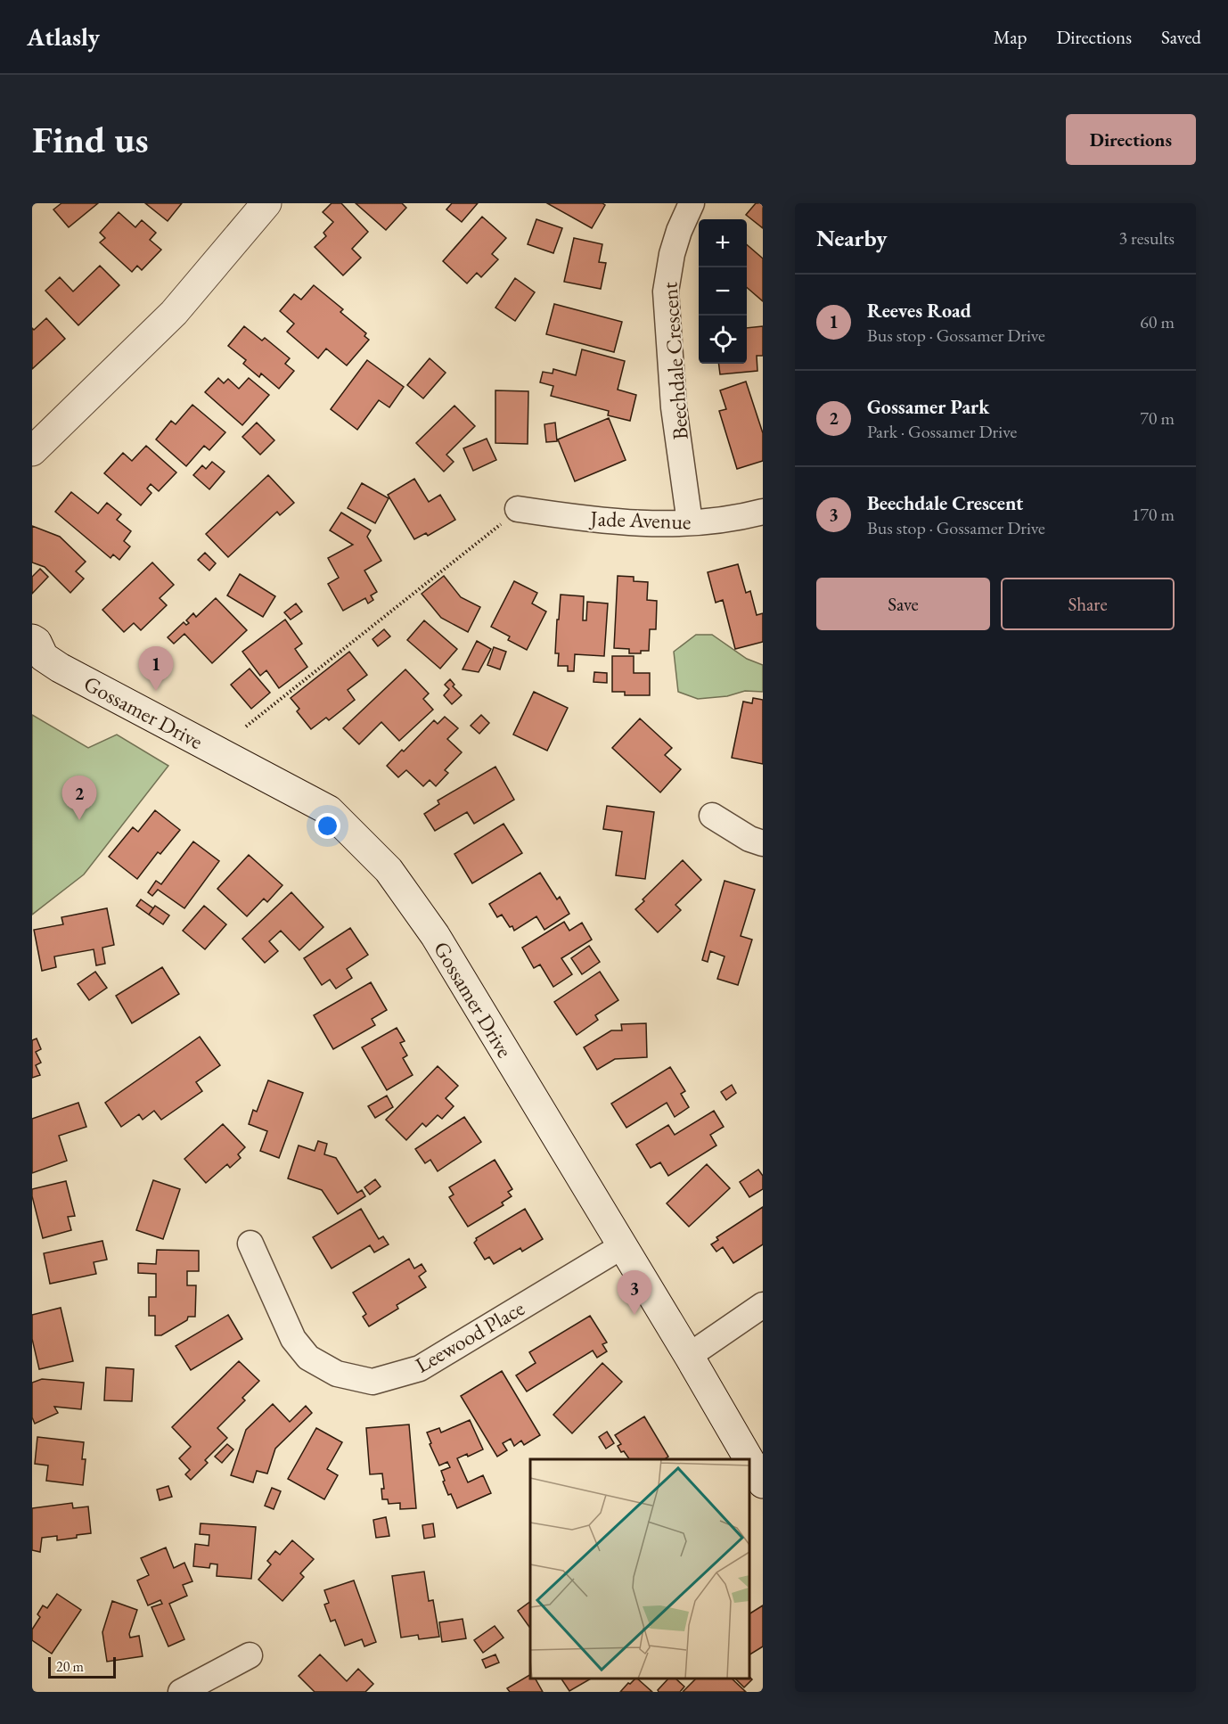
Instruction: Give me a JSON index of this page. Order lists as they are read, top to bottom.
{
  "streets": {
    "main road": ["Gossamer Drive"],
    "street": ["Beechdale Crescent", "Jade Avenue", "Leewood Place"]
  },
  "crossings": [
    ["Beechdale Crescent", "Jade Avenue"],
    ["Gossamer Drive", "Leewood Place"]
  ],
  "scale_bar": "20 m",
  "page": {
    "header": "Atlasly",
    "nav": ["Map", "Directions", "Saved"],
    "buttons": [
      "Directions",
      ["Save", "Share"]
    ],
    "title": "Find us",
    "heading": ["Nearby", "3 results"],
    "map_buttons": ["+", "−"],
    "list": [
      {
        "mark": "1",
        "name": "Reeves Road",
        "note": "Bus stop · Gossamer Drive",
        "value": "60 m"
      },
      {
        "mark": "2",
        "name": "Gossamer Park",
        "note": "Park · Gossamer Drive",
        "value": "70 m"
      },
      {
        "mark": "3",
        "name": "Beechdale Crescent",
        "note": "Bus stop · Gossamer Drive",
        "value": "170 m"
      }
    ],
    "pins": ["1", "2", "3"],
    "scale": "20 m"
  }
}
